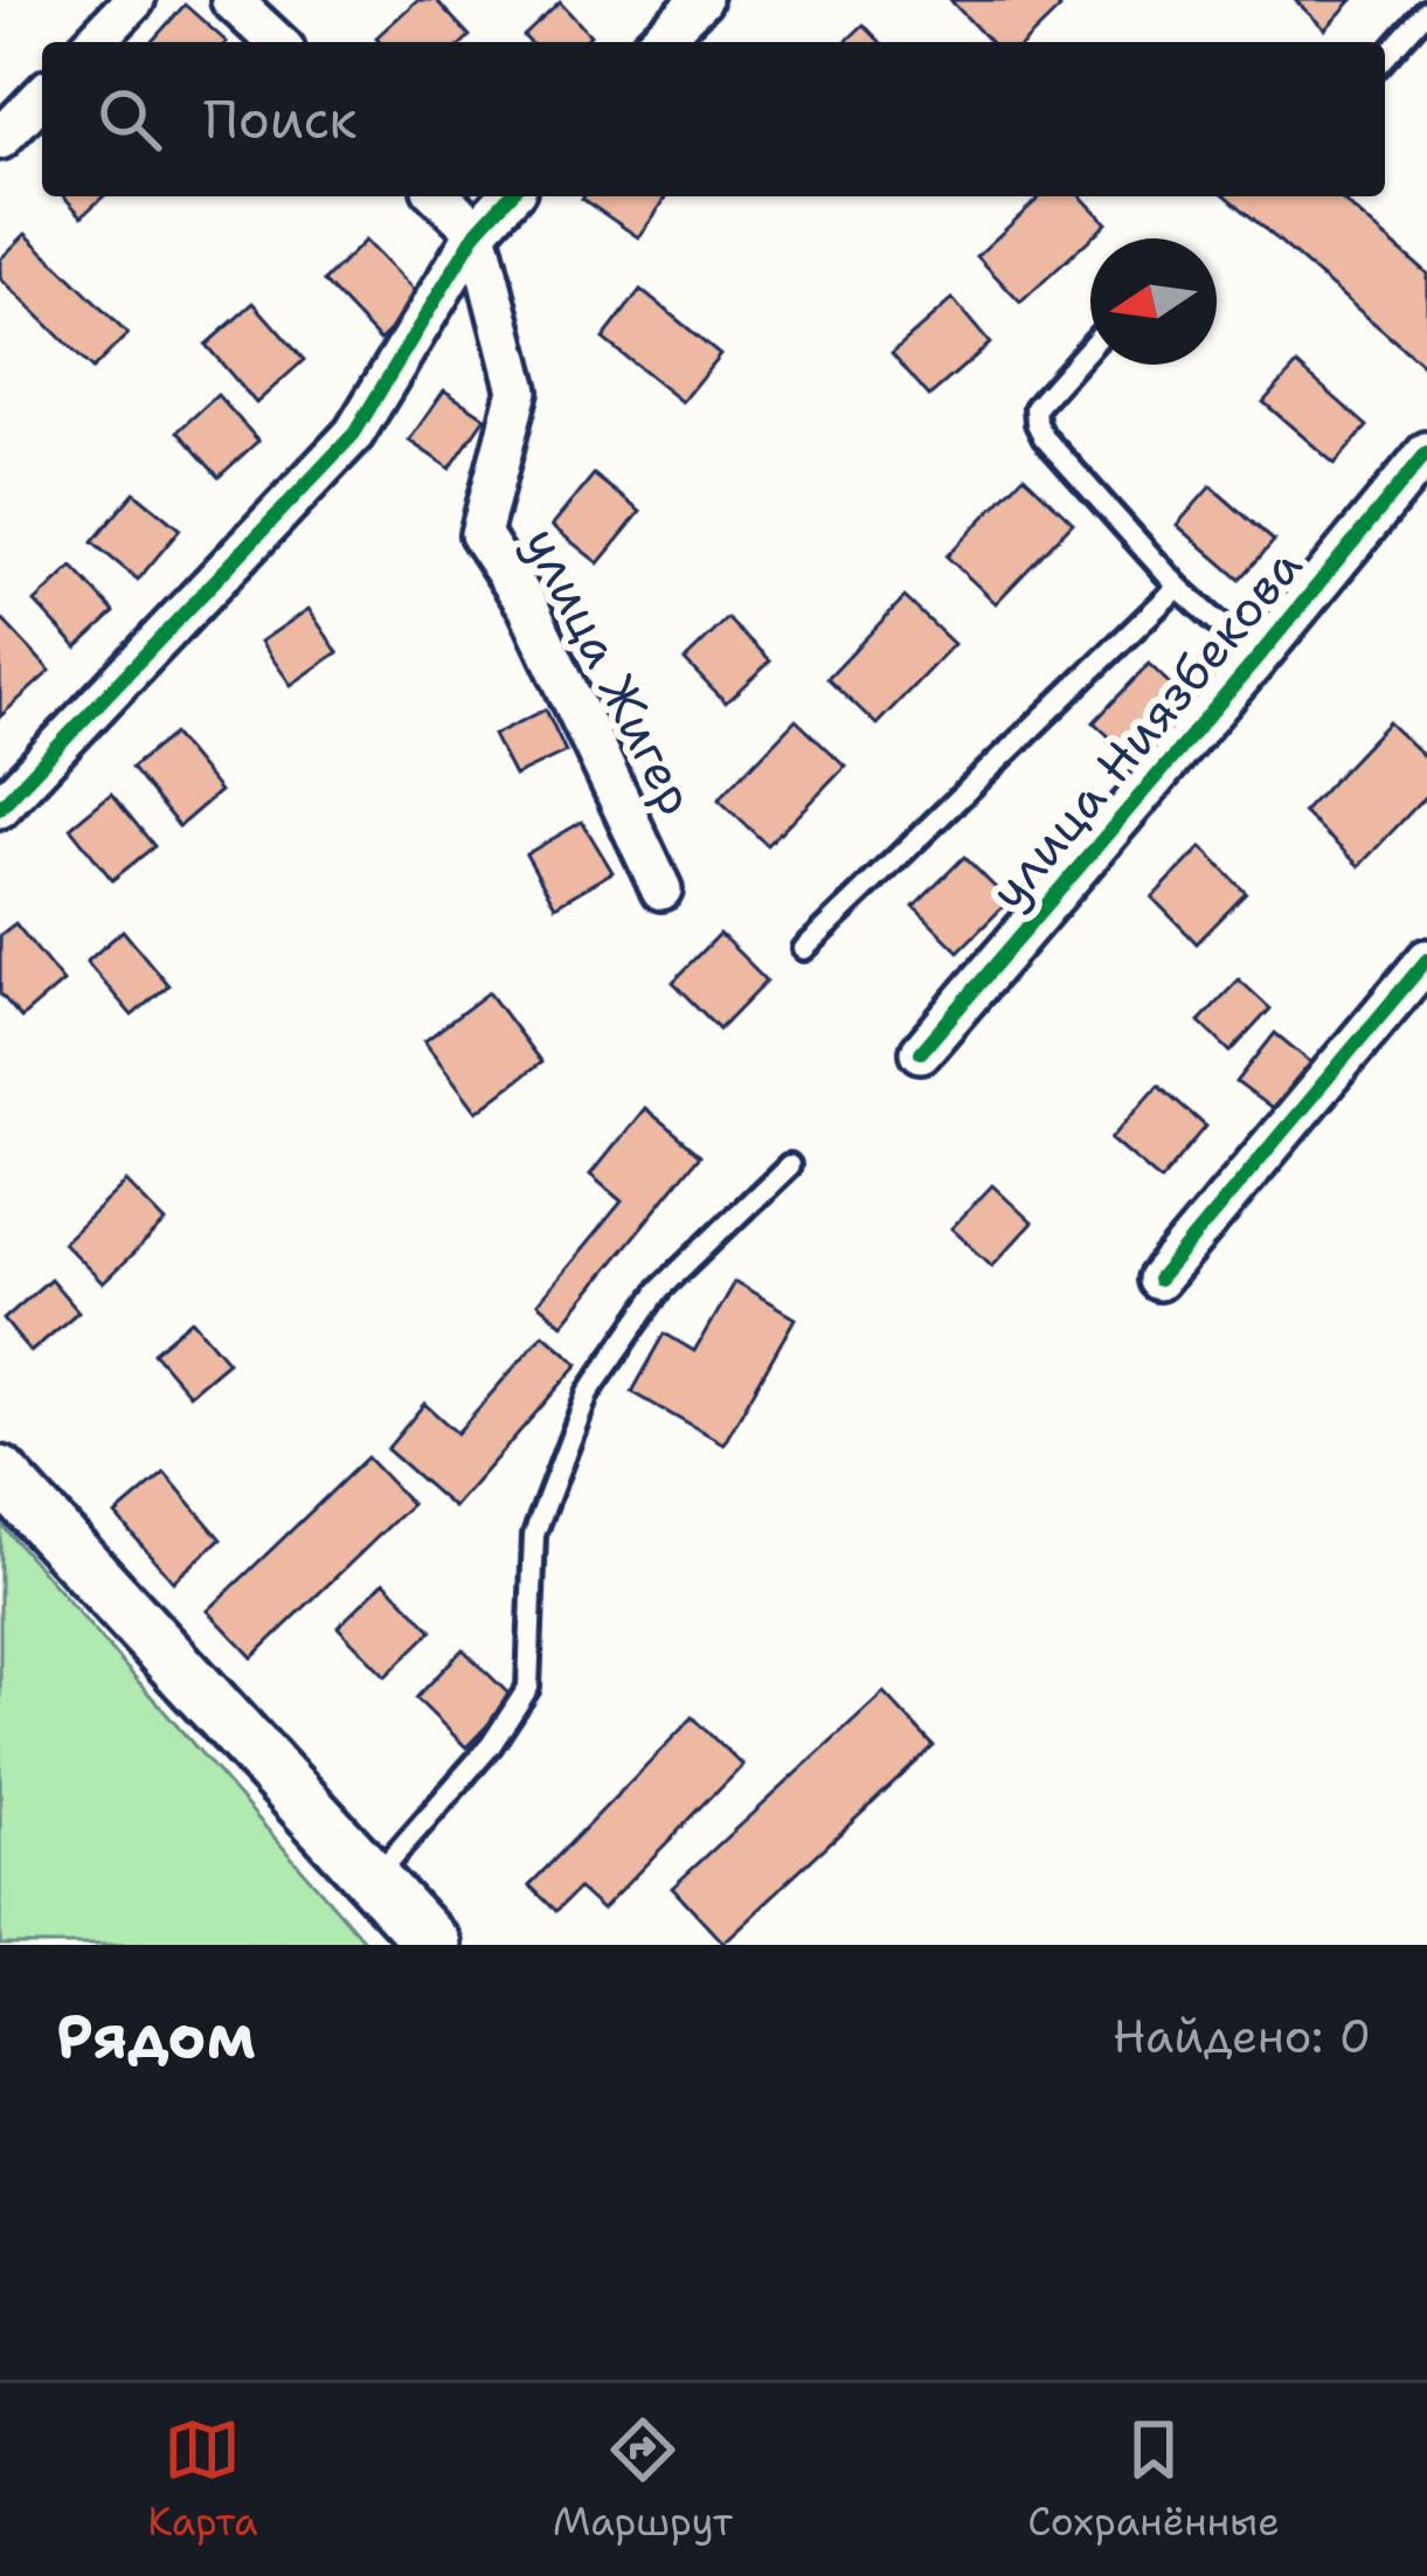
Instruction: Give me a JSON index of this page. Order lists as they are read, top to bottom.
{
  "streets": {
    "street": ["улица Жигер", "улица Ниязбекова"]
  },
  "north": "left",
  "page": {
    "search": "Поиск",
    "heading": ["Рядом", "Найдено: 0"],
    "nav": ["Карта", "Маршрут", "Сохранённые"]
  }
}
